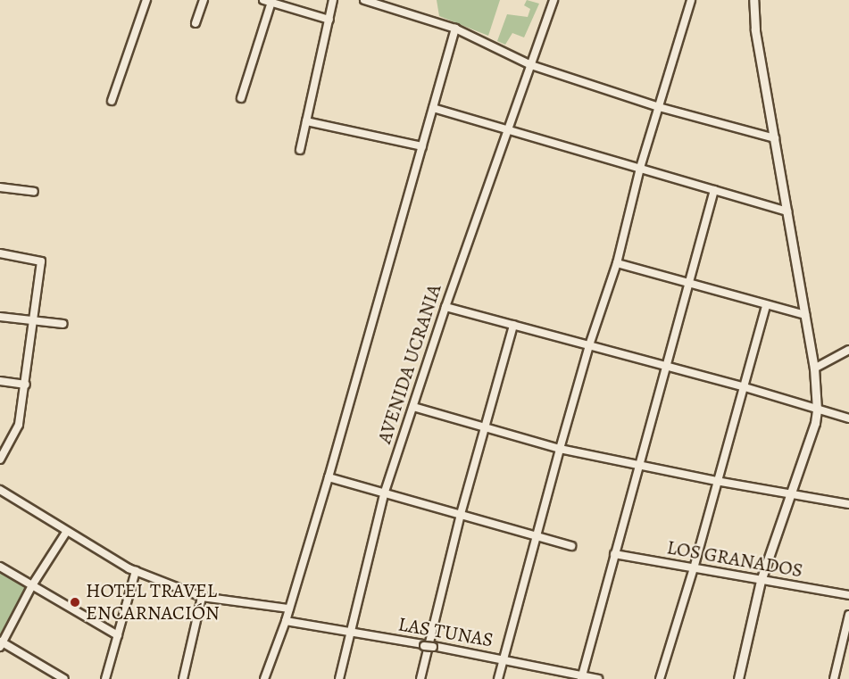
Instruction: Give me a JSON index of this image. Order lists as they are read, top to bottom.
{
  "streets": {
    "street": ["AVENIDA UCRANIA", "LOS GRANADOS", "LAS TUNAS"]
  },
  "crossings": [
    ["AVENIDA UCRANIA", "LAS TUNAS"]
  ],
  "places": ["HOTEL TRAVEL ENCARNACIÓN"]
}
